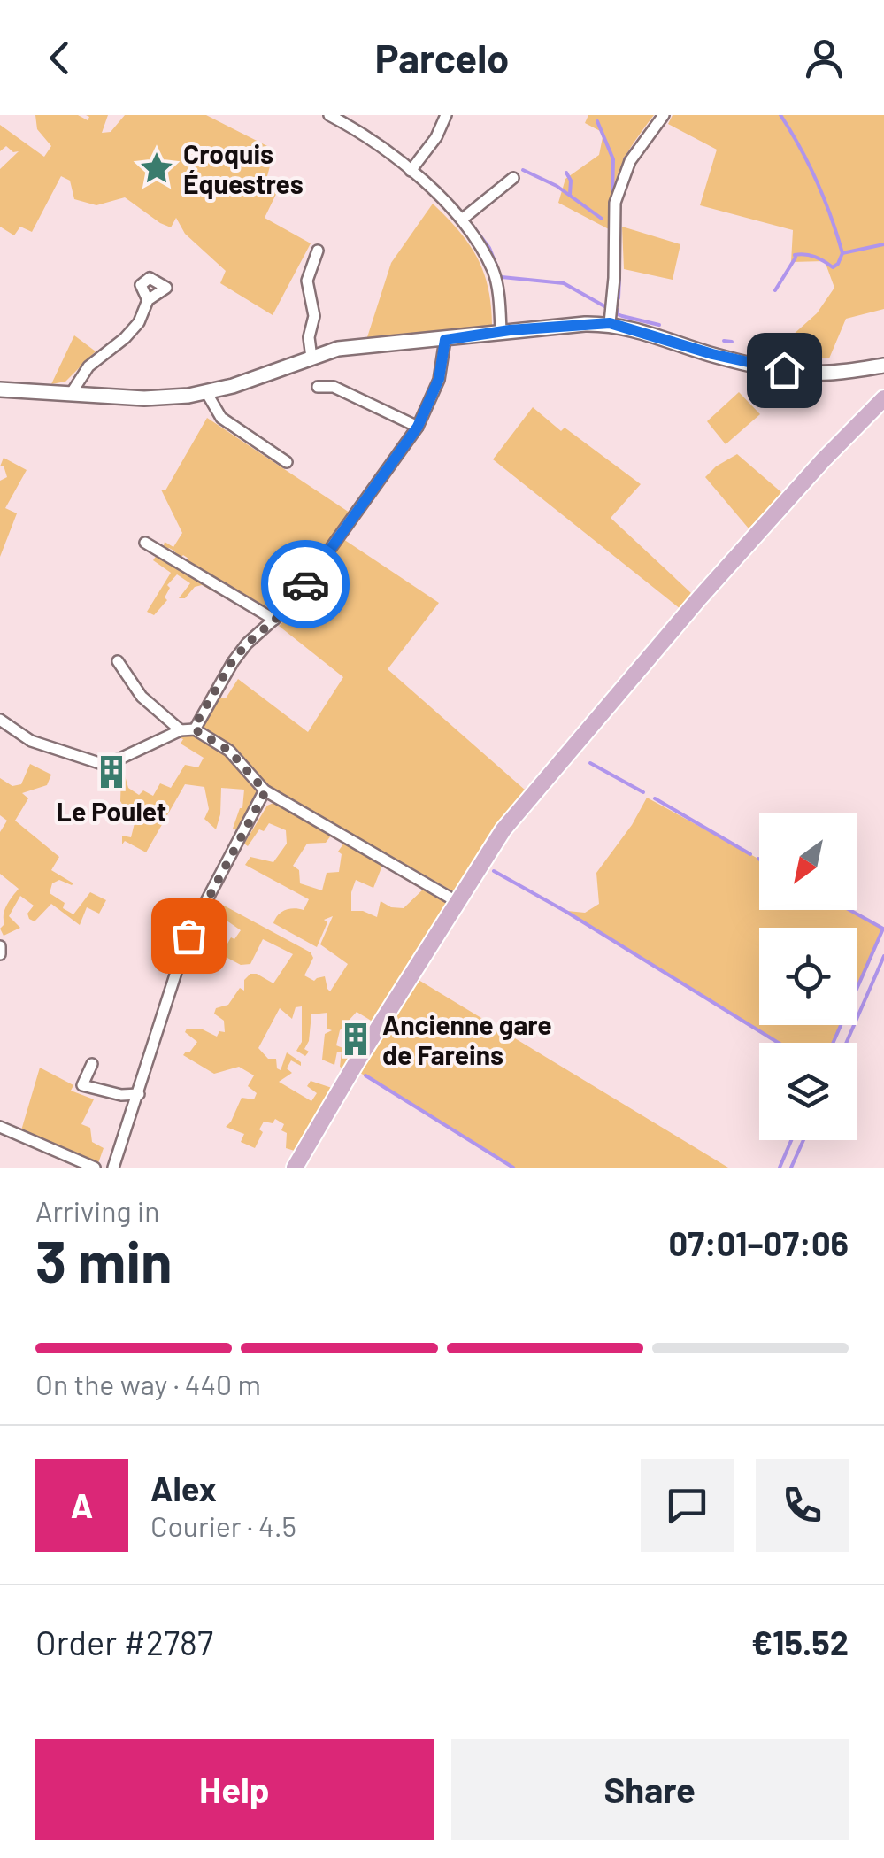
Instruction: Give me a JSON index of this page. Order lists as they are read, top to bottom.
{
  "places": {
    "place": ["Croquis Équestres"],
    "building": ["Le Poulet", "Ancienne gare de Fareins"]
  },
  "north": "bottom left",
  "page": {
    "header": "Parcelo",
    "heading": ["3 min", "Arriving in", "07:01–07:06"],
    "panel": [
      "Alex",
      "Courier · 4.5",
      "Order #2787",
      "€15.52"
    ],
    "bar": "On the way · 440 m",
    "round": "A",
    "buttons": ["Help", "Share"]
  }
}
